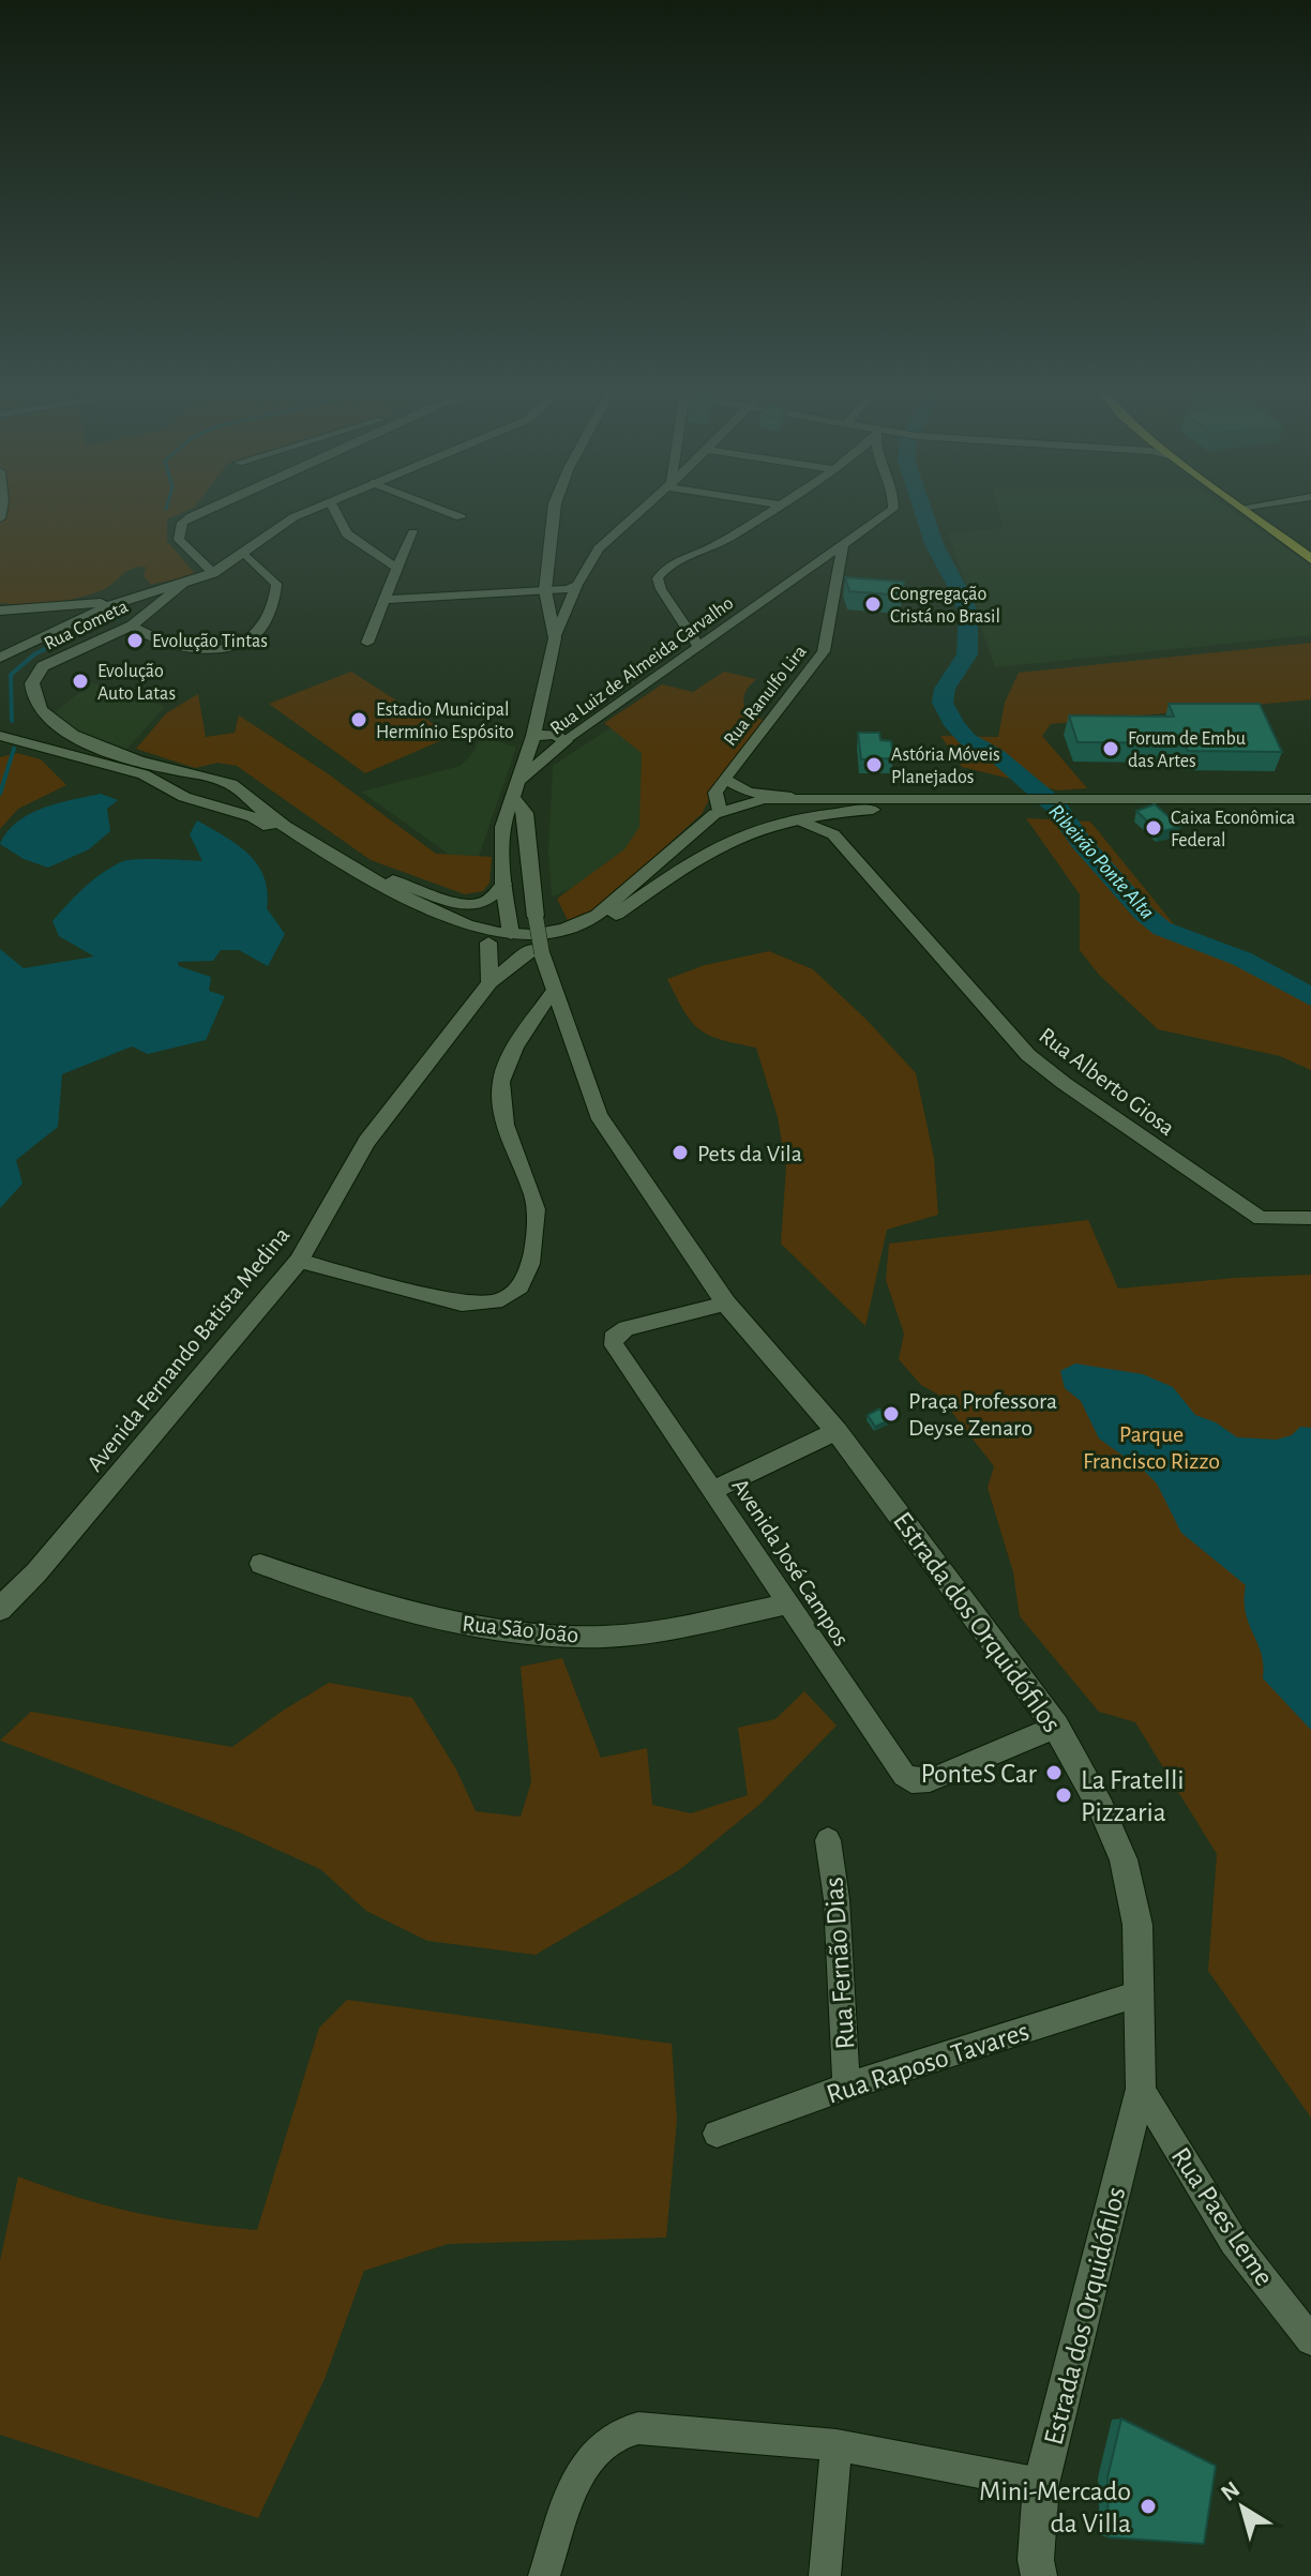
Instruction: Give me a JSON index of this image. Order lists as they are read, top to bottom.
{
  "streets": {
    "main road": [
      "Rua Cometa",
      "Rua Luiz de Almeida Carvalho",
      "Avenida Fernando Batista Medina",
      "Estrada dos Orquidófilos"
    ],
    "street": [
      "Rua Ranulfo Lira",
      "Rua Alberto Giosa",
      "Avenida José Campos",
      "Rua São João",
      "Rua Fernão Dias",
      "Rua Raposo Tavares",
      "Rua Paes Leme"
    ]
  },
  "crossings": [
    ["Rua Luiz de Almeida Carvalho", "Rua Ranulfo Lira"],
    ["Avenida Fernando Batista Medina", "Estrada dos Orquidófilos"],
    ["Avenida José Campos", "Estrada dos Orquidófilos"],
    ["Avenida José Campos", "Rua São João"],
    ["Estrada dos Orquidófilos", "Rua Raposo Tavares"],
    ["Estrada dos Orquidófilos", "Rua Paes Leme"],
    ["Rua Fernão Dias", "Rua Raposo Tavares"]
  ],
  "water": ["Ribeirão Ponte Alta"],
  "parks": ["Parque Francisco Rizzo"],
  "places": [
    "Congregação Cristá no Brasil",
    "Evolução Tintas",
    "Evolução Auto Latas",
    "Estadio Municipal Hermínio Espósito",
    "Forum de Embu das Artes",
    "Astória Móveis Planejados",
    "Caixa Econômica Federal",
    "Pets da Vila",
    "Praça Professora Deyse Zenaro",
    "PonteS Car",
    "La Fratelli Pizzaria",
    "Mini-Mercado da Villa"
  ],
  "north": "top left"
}
